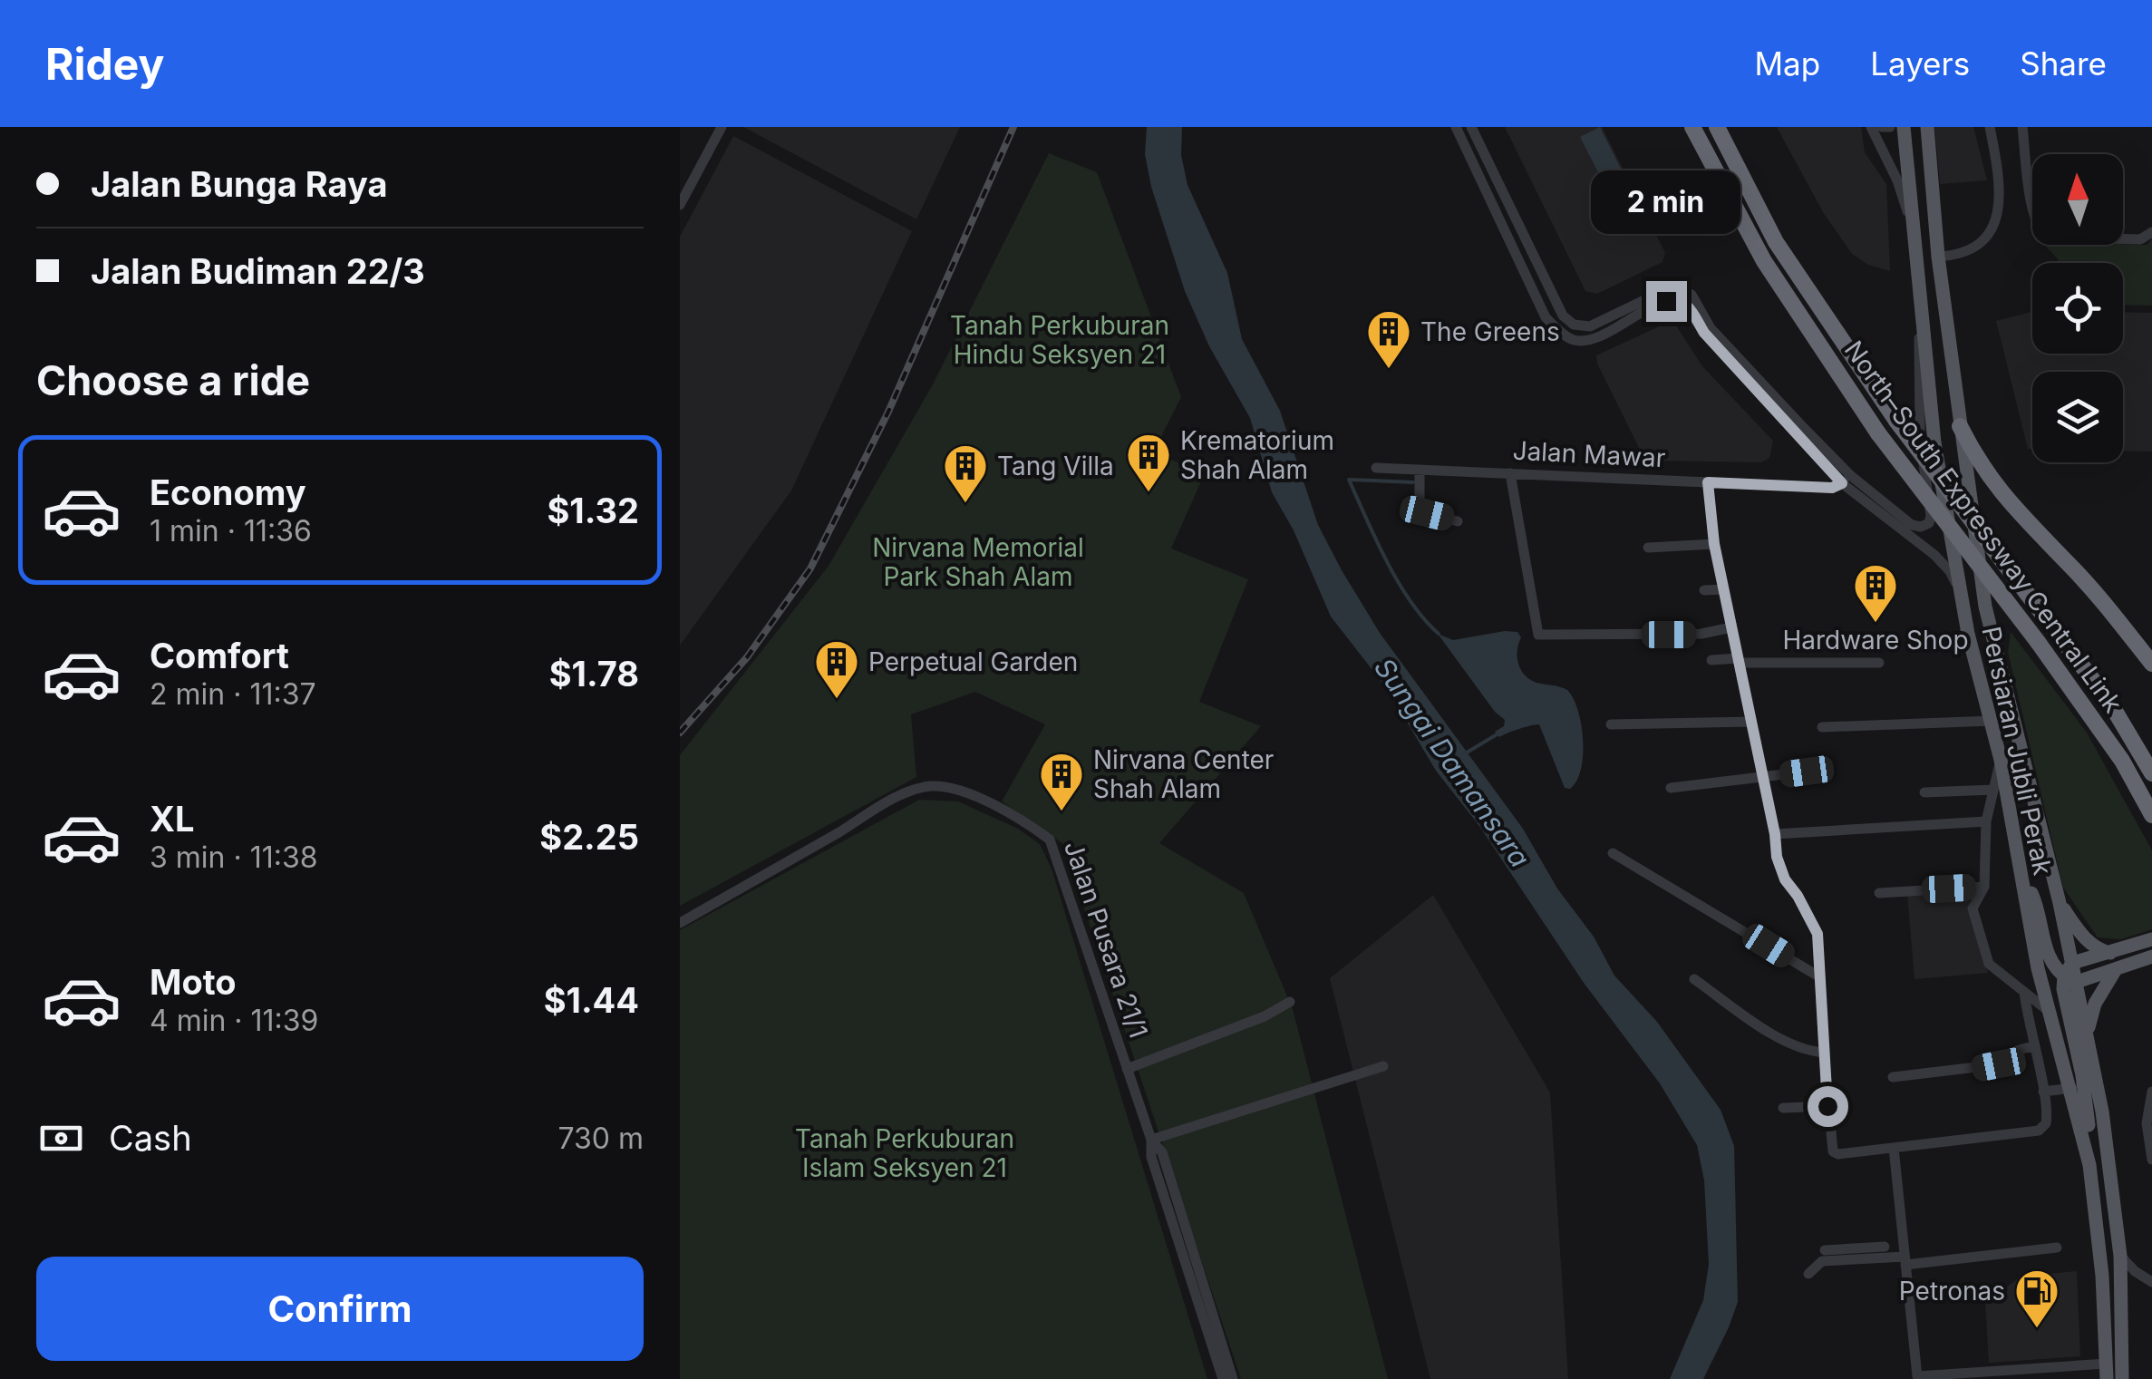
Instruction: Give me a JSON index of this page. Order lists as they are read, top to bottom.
{
  "streets": {
    "highway": ["North–South Expressway Central Link"],
    "main road": ["Persiaran Jubli Perak"],
    "street": ["Jalan Mawar", "Jalan Pusara 21/1"]
  },
  "water": ["Sungai Damansara"],
  "parks": ["Tanah Perkuburan Hindu Seksyen 21", "Nirvana Memorial Park Shah Alam", "Tanah Perkuburan Islam Seksyen 21"],
  "places": {
    "building": [
      "The Greens",
      "Krematorium Shah Alam",
      "Tang Villa",
      "Hardware Shop",
      "Perpetual Garden",
      "Nirvana Center Shah Alam"
    ],
    "fuel station": ["Petronas"]
  },
  "north": "top",
  "page": {
    "header": "Ridey",
    "nav": ["Map", "Layers", "Share"],
    "banner": ["Jalan Bunga Raya", "Jalan Budiman 22/3"],
    "bubble": "2 min",
    "heading": "Choose a ride",
    "list": [
      {
        "name": "Economy",
        "note": "1 min · 11:36",
        "value": "$1.32"
      },
      {
        "name": "Comfort",
        "note": "2 min · 11:37",
        "value": "$1.78"
      },
      {
        "name": "XL",
        "note": "3 min · 11:38",
        "value": "$2.25"
      },
      {
        "name": "Moto",
        "note": "4 min · 11:39",
        "value": "$1.44"
      }
    ],
    "pay": ["Cash", "730 m"],
    "buttons": "Confirm"
  }
}
